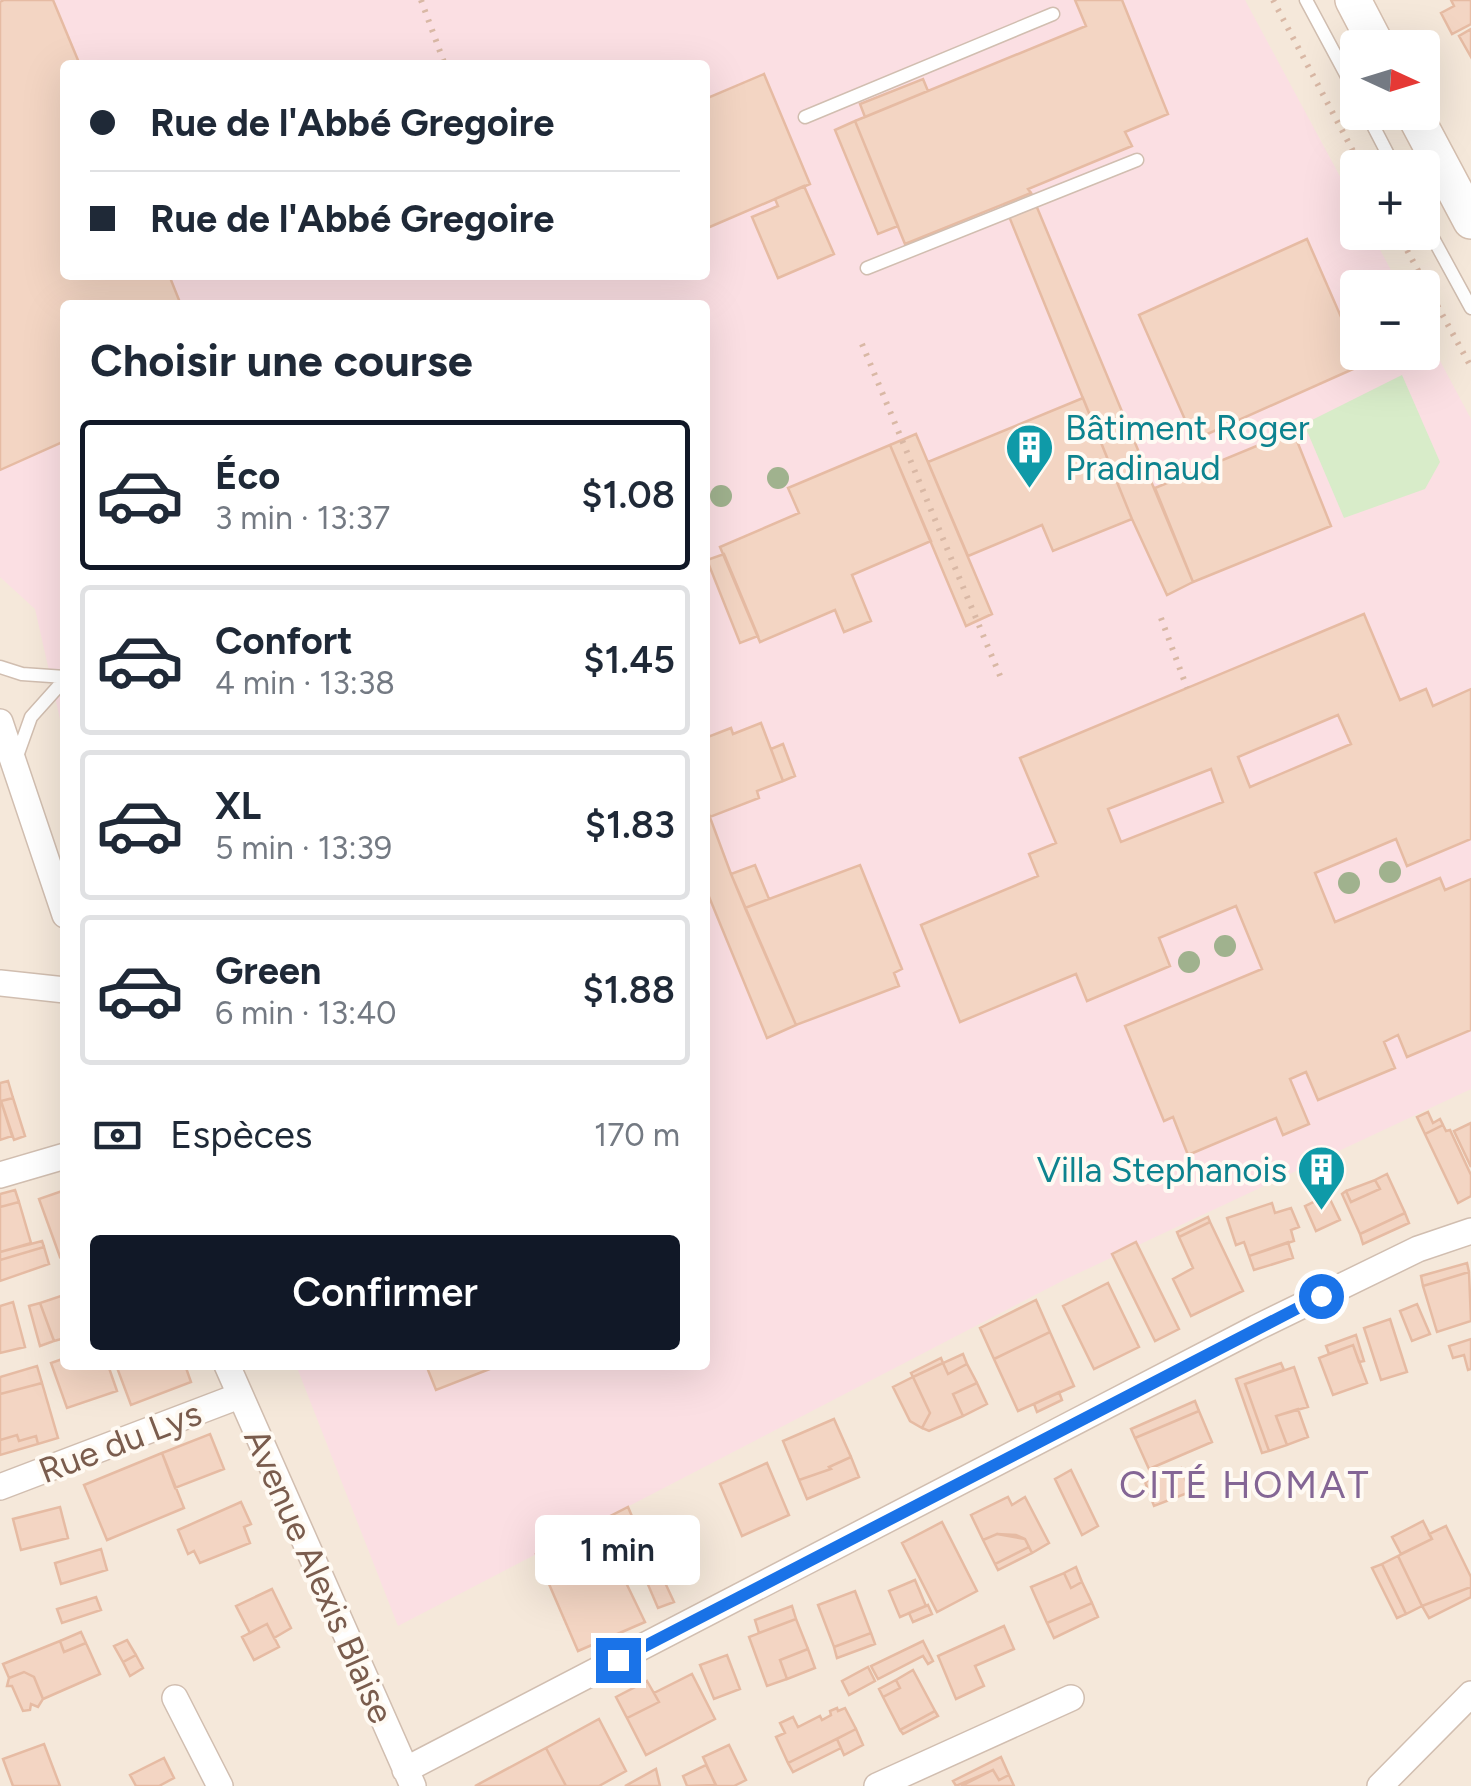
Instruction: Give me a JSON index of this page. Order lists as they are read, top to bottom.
{
  "streets": {
    "street": ["Rue du Lys", "Avenue Alexis Blaise"]
  },
  "crossings": [
    ["Rue du Lys", "Avenue Alexis Blaise"]
  ],
  "districts": ["CITÉ HOMAT"],
  "places": {
    "building": ["Bâtiment Roger Pradinaud", "Villa Stephanois"]
  },
  "north": "right",
  "page": {
    "map_buttons": ["+", "−"],
    "banner": ["Rue de l'Abbé Gregoire", "Rue de l'Abbé Gregoire"],
    "heading": "Choisir une course",
    "list": [
      {
        "name": "Éco",
        "note": "3 min · 13:37",
        "value": "$1.08"
      },
      {
        "name": "Confort",
        "note": "4 min · 13:38",
        "value": "$1.45"
      },
      {
        "name": "XL",
        "note": "5 min · 13:39",
        "value": "$1.83"
      },
      {
        "name": "Green",
        "note": "6 min · 13:40",
        "value": "$1.88"
      }
    ],
    "pay": ["Espèces", "170 m"],
    "buttons": "Confirmer",
    "bubble": "1 min"
  }
}
